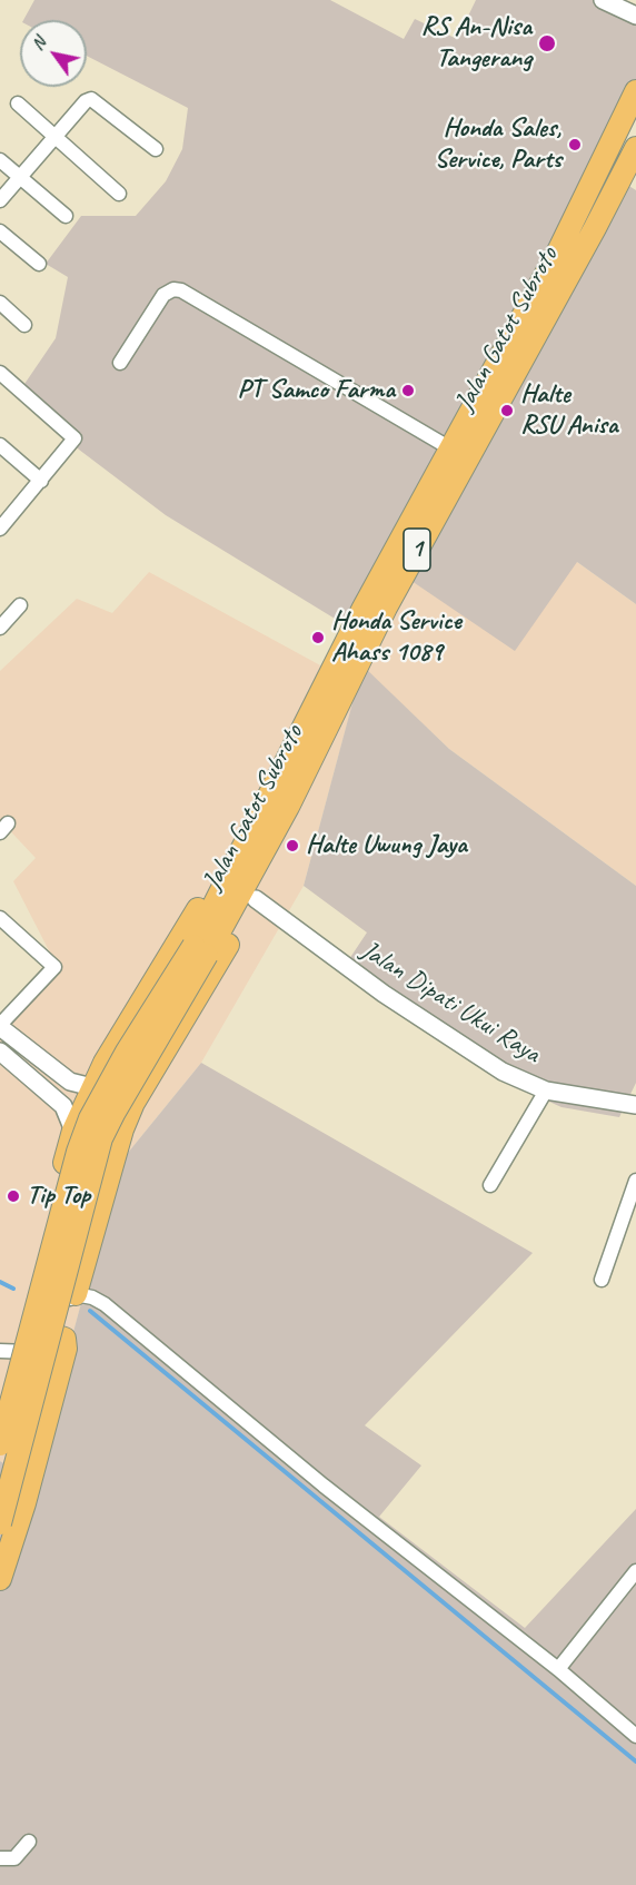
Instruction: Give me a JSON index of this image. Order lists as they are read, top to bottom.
{
  "streets": {
    "highway": ["Jalan Gatot Subroto", "1"],
    "street": ["Jalan Dipati Ukui Raya"]
  },
  "places": [
    "RS An-Nisa Tangerang",
    "Honda Sales, Service, Parts",
    "PT Samco Farma",
    "Halte RSU Anisa",
    "Honda Service Ahass 1089",
    "Halte Uwung Jaya",
    "Tip Top"
  ],
  "north": "top left"
}
